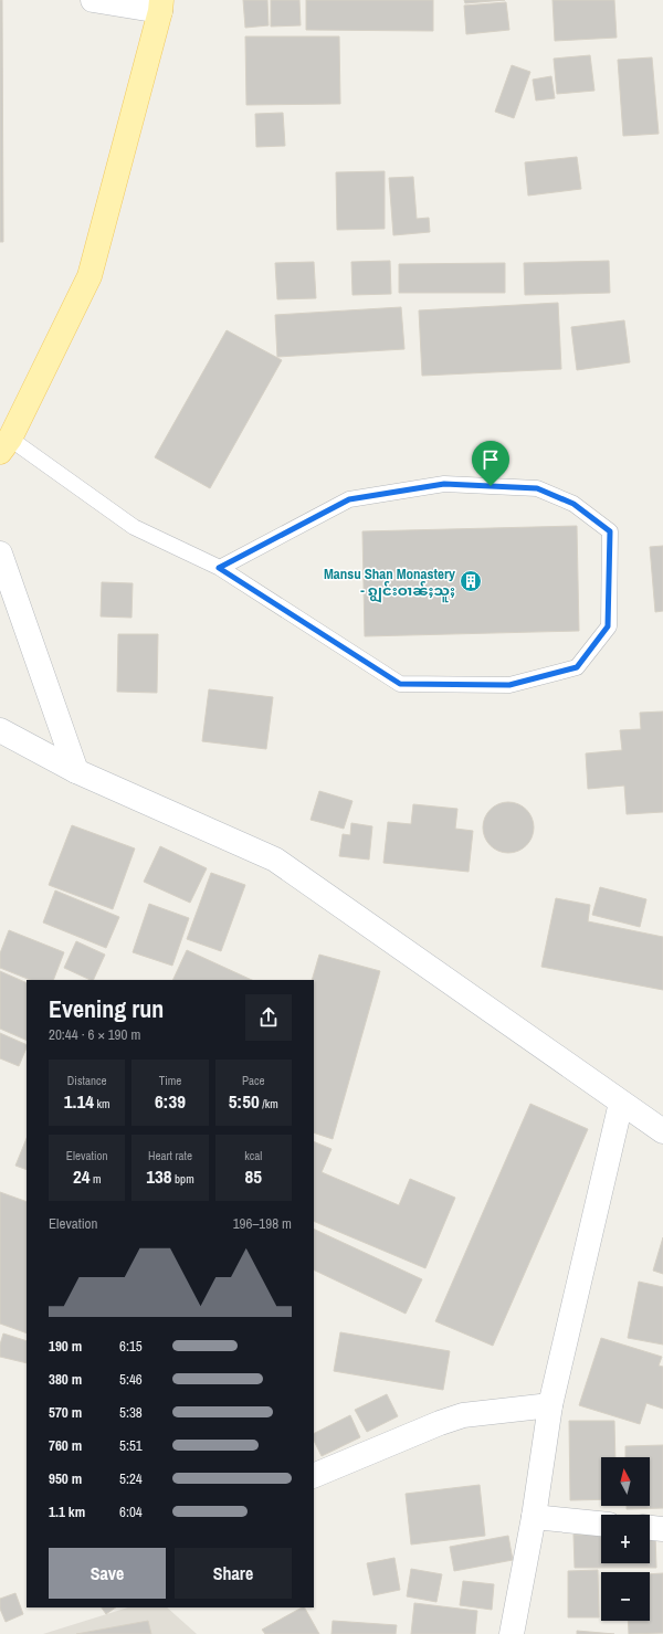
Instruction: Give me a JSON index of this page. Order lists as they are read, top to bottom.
{
  "places": {
    "building": ["Mansu Shan Monastery - ၵျွင်းဝၢၼ်ႈသူႈ"]
  },
  "north": "top",
  "page": {
    "heading": ["Evening run", "20:44 · 6 × 190 m"],
    "stats": [
      ["Distance", "1.14 km"],
      ["Time", "6:39"],
      ["Pace", "5:50 /km"],
      ["Elevation", "24 m"],
      ["Heart rate", "138 bpm"],
      ["kcal", "85"]
    ],
    "chart": ["Elevation", "196–198 m"],
    "list": [
      {
        "name": "190 m",
        "note": "6:15"
      },
      {
        "name": "380 m",
        "note": "5:46"
      },
      {
        "name": "570 m",
        "note": "5:38"
      },
      {
        "name": "760 m",
        "note": "5:51"
      },
      {
        "name": "950 m",
        "note": "5:24"
      },
      {
        "name": "1.1 km",
        "note": "6:04"
      }
    ],
    "map_buttons": ["+", "−"],
    "buttons": ["Save", "Share"]
  }
}
